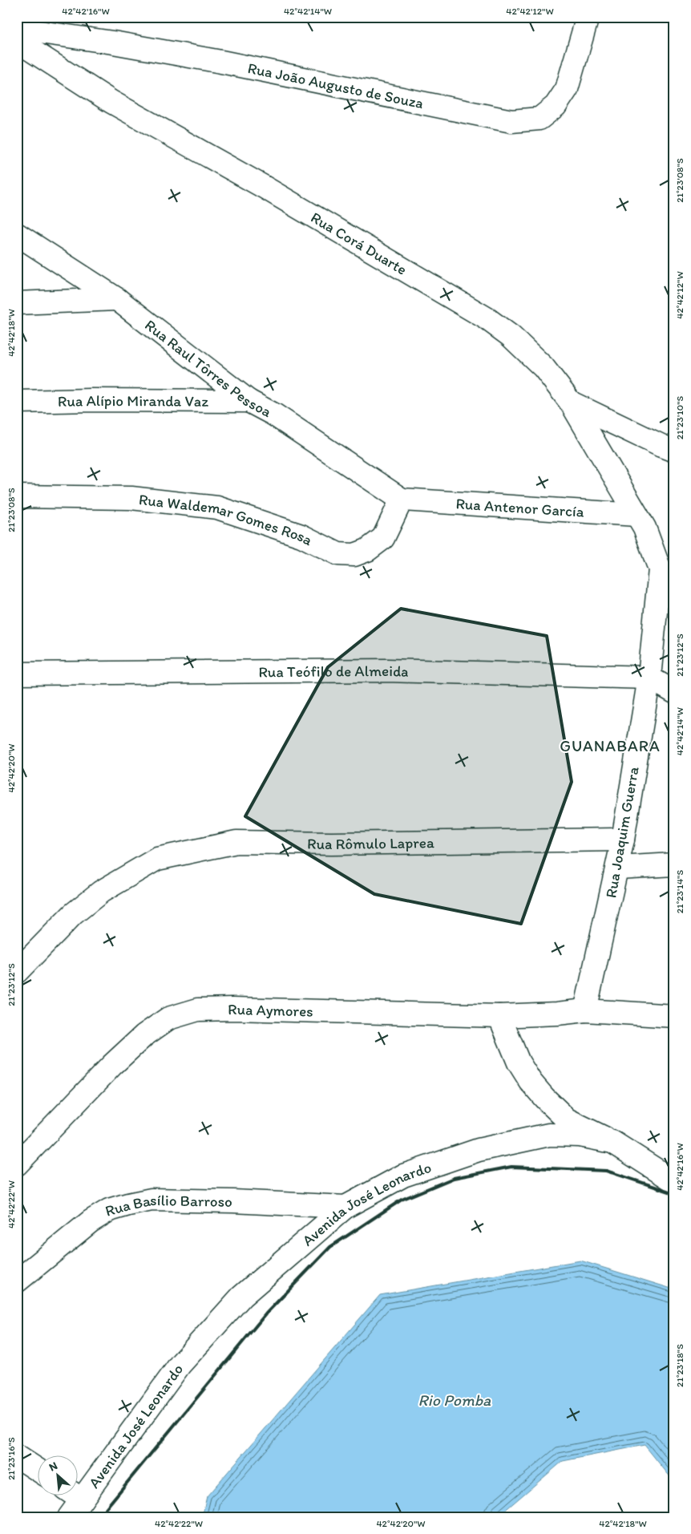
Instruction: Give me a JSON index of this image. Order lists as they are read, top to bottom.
{
  "streets": {
    "street": [
      "Rua João Augusto de Souza",
      "Rua Corá Duarte",
      "Rua Raul Tôrres Pessoa",
      "Rua Alípio Miranda Vaz",
      "Rua Antenor García",
      "Rua Waldemar Gomes Rosa",
      "Rua Teófilo de Almeida",
      "Rua Joaquim Guerra",
      "Rua Rômulo Laprea",
      "Rua Aymores",
      "Avenida José Leonardo",
      "Rua Basílio Barroso"
    ]
  },
  "crossings": [
    ["Rua Corá Duarte", "Rua Antenor García"],
    ["Rua Corá Duarte", "Rua Joaquim Guerra"],
    ["Rua Raul Tôrres Pessoa", "Rua Alípio Miranda Vaz"],
    ["Rua Raul Tôrres Pessoa", "Rua Antenor García"],
    ["Rua Raul Tôrres Pessoa", "Rua Waldemar Gomes Rosa"],
    ["Rua Antenor García", "Rua Waldemar Gomes Rosa"],
    ["Rua Antenor García", "Rua Joaquim Guerra"],
    ["Rua Teófilo de Almeida", "Rua Joaquim Guerra"],
    ["Rua Joaquim Guerra", "Rua Rômulo Laprea"],
    ["Rua Joaquim Guerra", "Rua Aymores"],
    ["Avenida José Leonardo", "Rua Basílio Barroso"]
  ],
  "districts": ["GUANABARA"],
  "water": ["Rio Pomba"],
  "north": "top left",
  "coordinates": [
    "42°42'16\"W",
    "42°42'14\"W",
    "42°42'12\"W",
    "21°23'08\"S",
    "42°42'18\"W",
    "21°23'10\"S",
    "21°23'12\"S",
    "42°42'20\"W",
    "21°23'14\"S",
    "42°42'22\"W",
    "21°23'18\"S",
    "21°23'16\"S"
  ]
}
